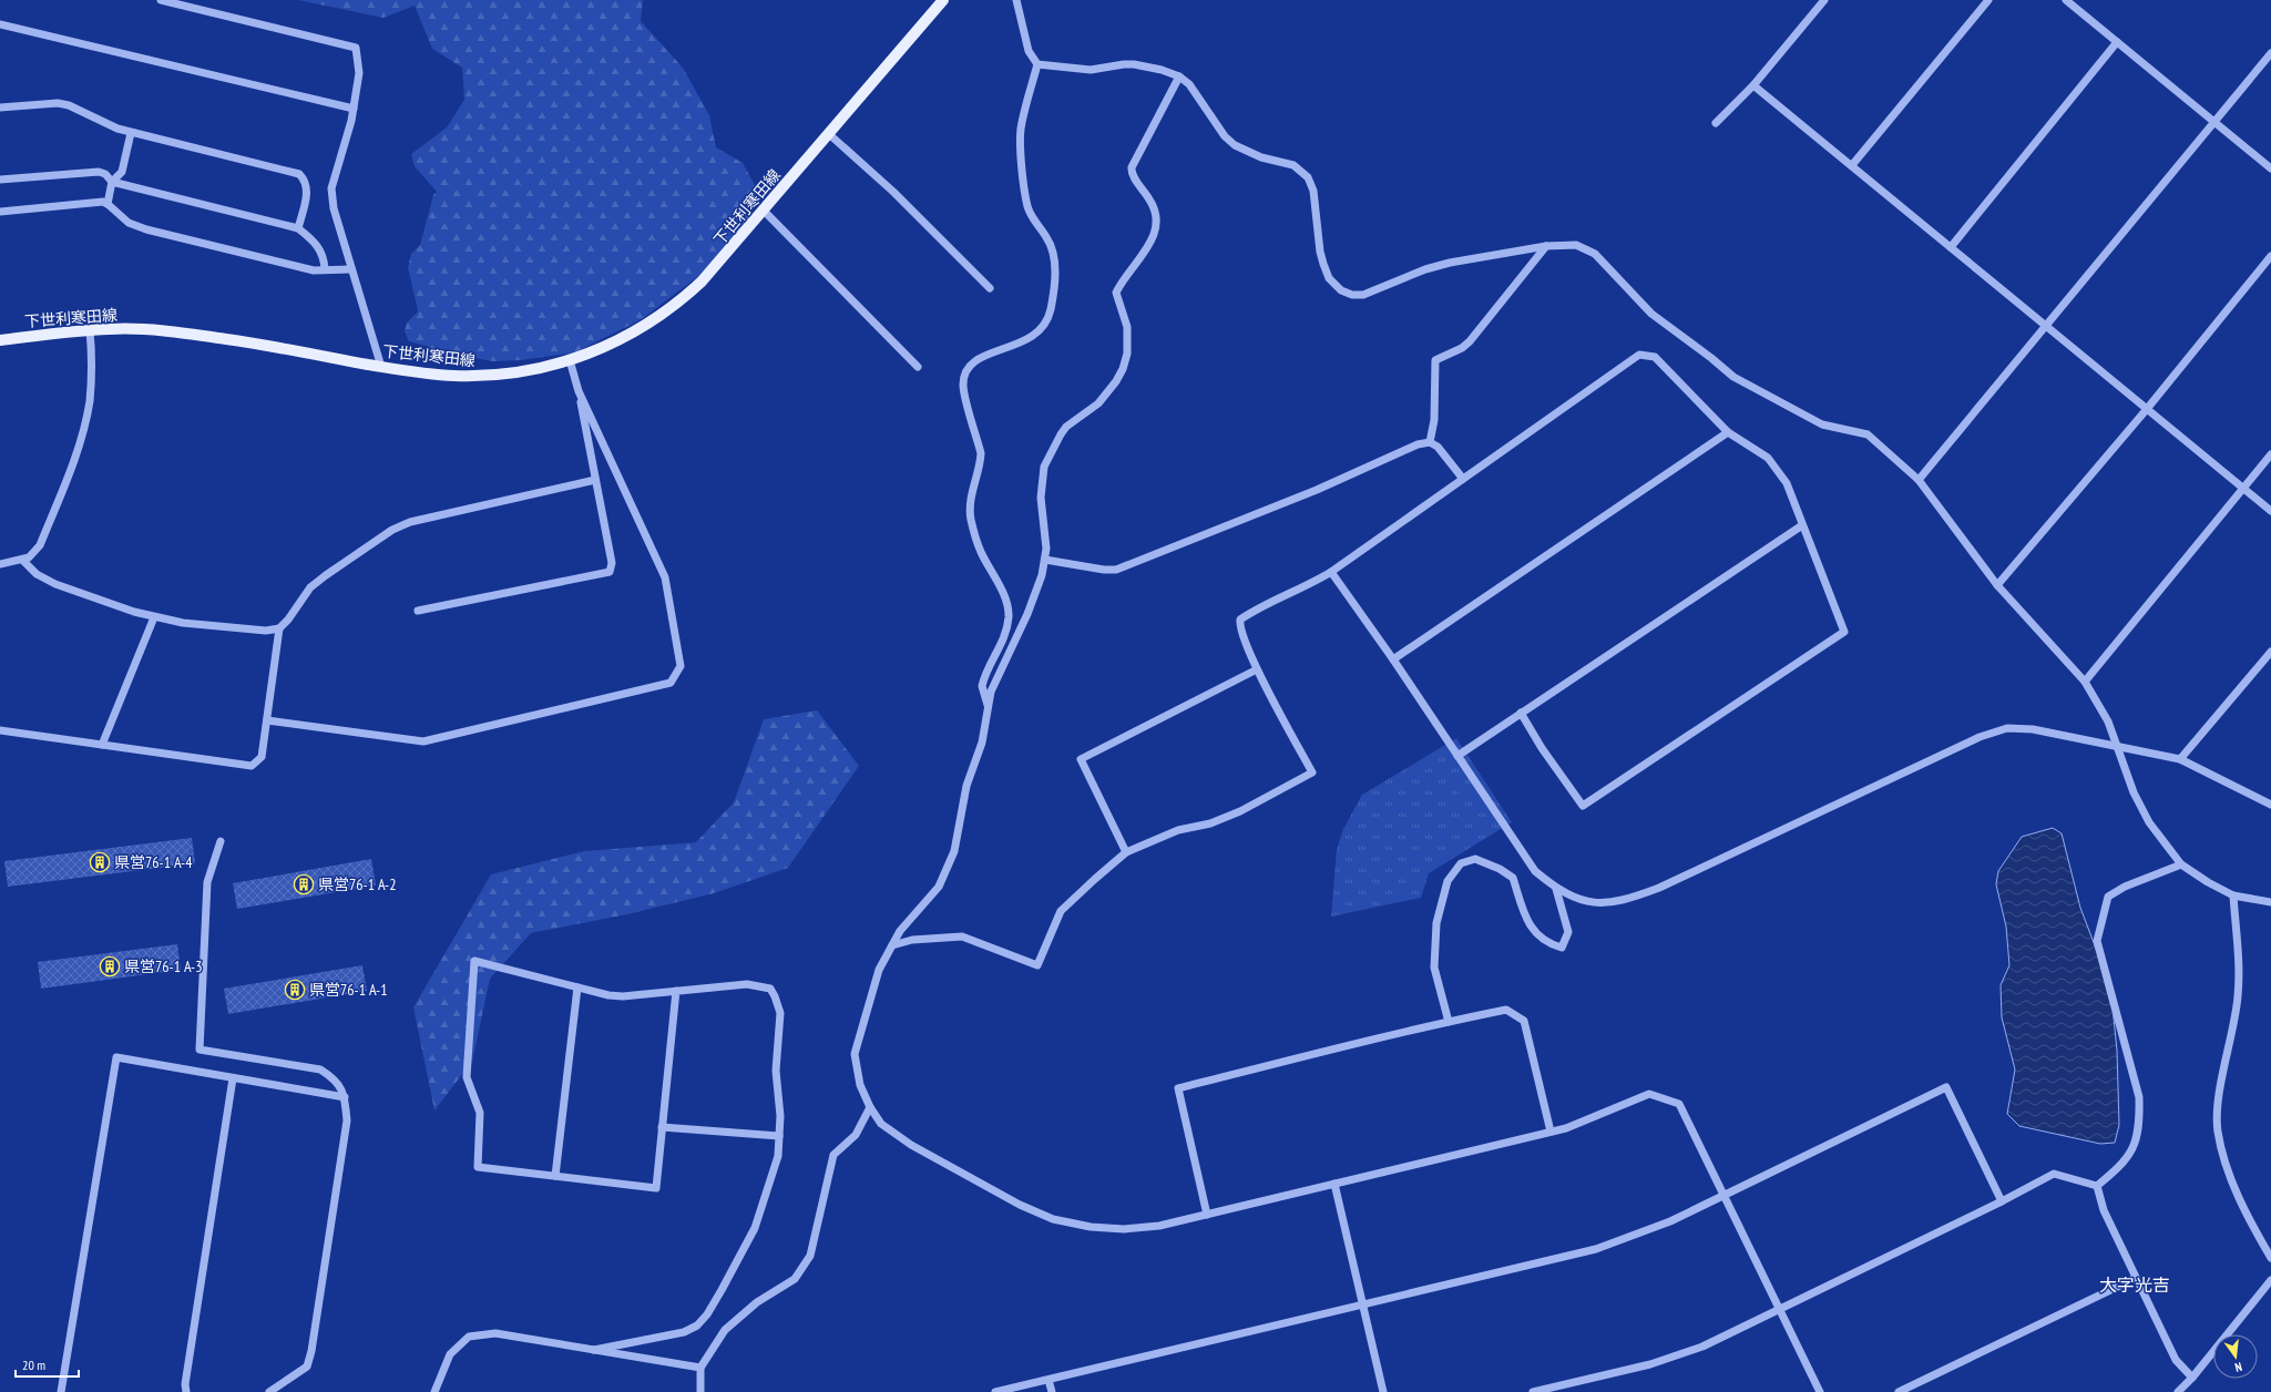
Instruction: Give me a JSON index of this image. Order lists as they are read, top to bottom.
{
  "streets": {
    "main road": ["下世利寒田線"]
  },
  "districts": ["大字光吉"],
  "places": {
    "building": [
      "県営76-1 A-4",
      "県営76-1 A-2",
      "県営76-1 A-3",
      "県営76-1 A-1"
    ]
  },
  "scale_bar": "20 m",
  "north": "bottom"
}
